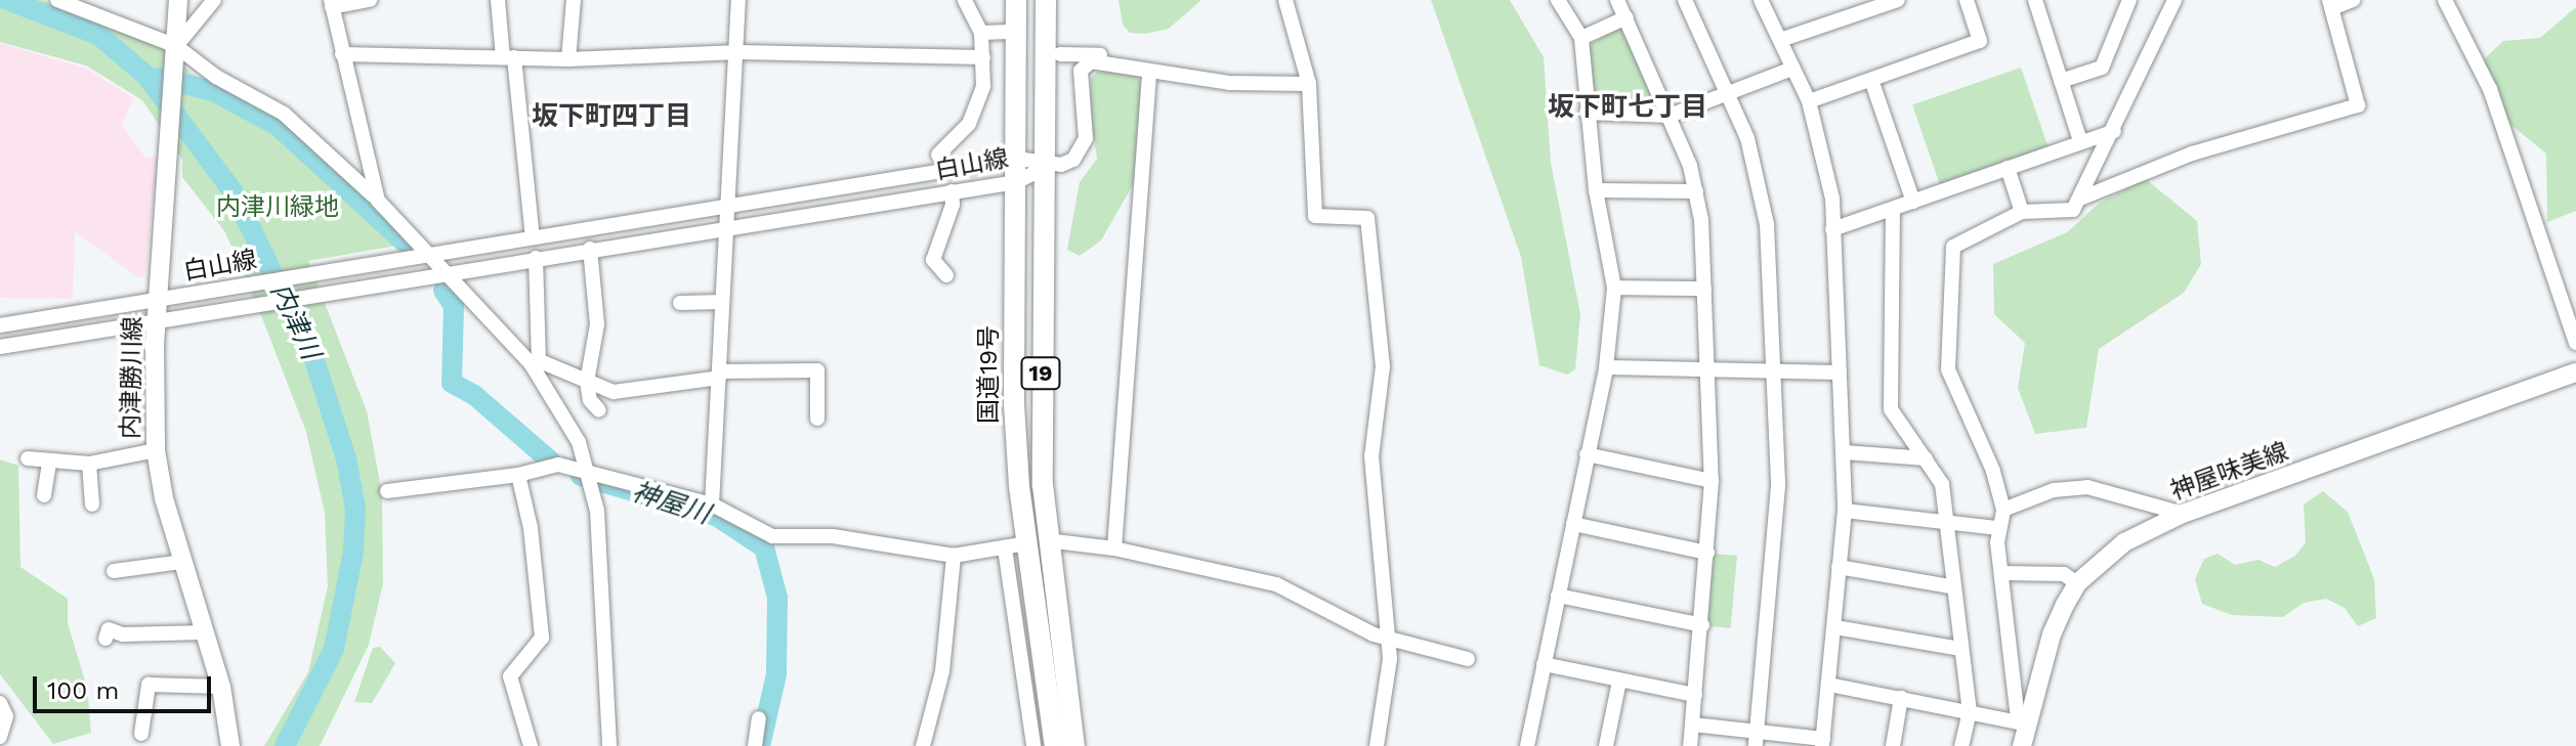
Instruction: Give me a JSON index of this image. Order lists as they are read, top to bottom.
{
  "streets": {
    "highway": ["19", "国道19号"],
    "main road": ["内津勝川線", "神屋味美線"],
    "street": ["白山線"]
  },
  "crossings": [
    ["白山線", "国道19号"],
    ["白山線", "内津勝川線"]
  ],
  "districts": ["坂下町七丁目", "坂下町四丁目"],
  "water": ["内津川", "神屋川"],
  "parks": ["内津川緑地"],
  "scale_bar": "100 m"
}
